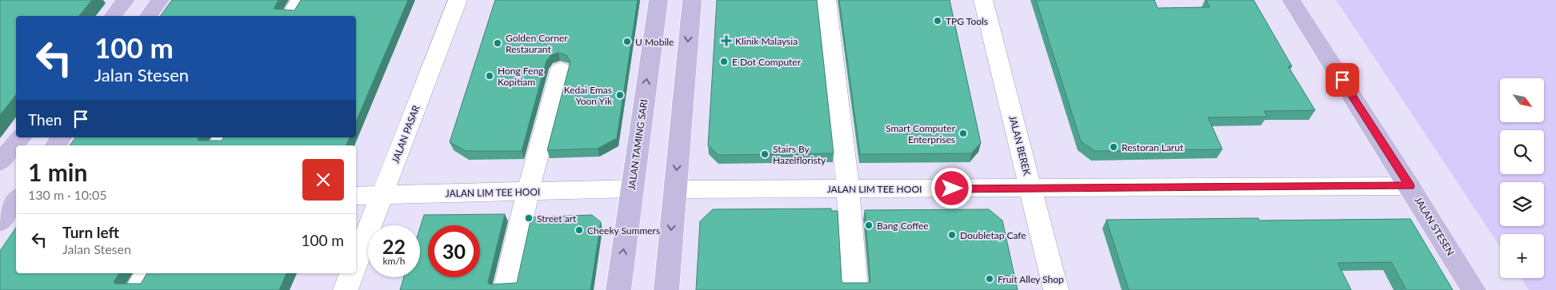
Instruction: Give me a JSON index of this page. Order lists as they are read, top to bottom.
{
  "streets": {
    "main road": ["JALAN TAMING SARI", "JALAN STESEN"],
    "street": ["JALAN PASAR", "JALAN BEREK", "JALAN LIM TEE HOOI"]
  },
  "crossings": [
    ["JALAN PASAR", "JALAN LIM TEE HOOI"],
    ["JALAN TAMING SARI", "JALAN LIM TEE HOOI"],
    ["JALAN BEREK", "JALAN LIM TEE HOOI"],
    ["JALAN LIM TEE HOOI", "JALAN STESEN"]
  ],
  "places": {
    "other": [
      "TPG Tools",
      "U Mobile",
      "Golden Corner Restaurant",
      "E Dot Computer",
      "Hong Feng Kopitiam",
      "Kedai Emas Yoon Yik",
      "Smart Computer Enterprises",
      "Restoran Larut",
      "Stairs By Hazelfloristy",
      "Street art",
      "Bang Coffee",
      "Cheeky Summers",
      "Doubletap Cafe",
      "Fruit Alley Shop"
    ],
    "health": ["Klinik Malaysia"]
  },
  "north": "bottom right",
  "page": {
    "turn": ["100 m", "Jalan Stesen"],
    "map_buttons": "+",
    "then": "Then",
    "heading": ["1 min", "130 m · 10:05"],
    "list": [
      {
        "name": "Turn left",
        "note": "Jalan Stesen",
        "value": "100 m"
      }
    ],
    "speed": "22 km/h",
    "limit": "30"
  }
}
